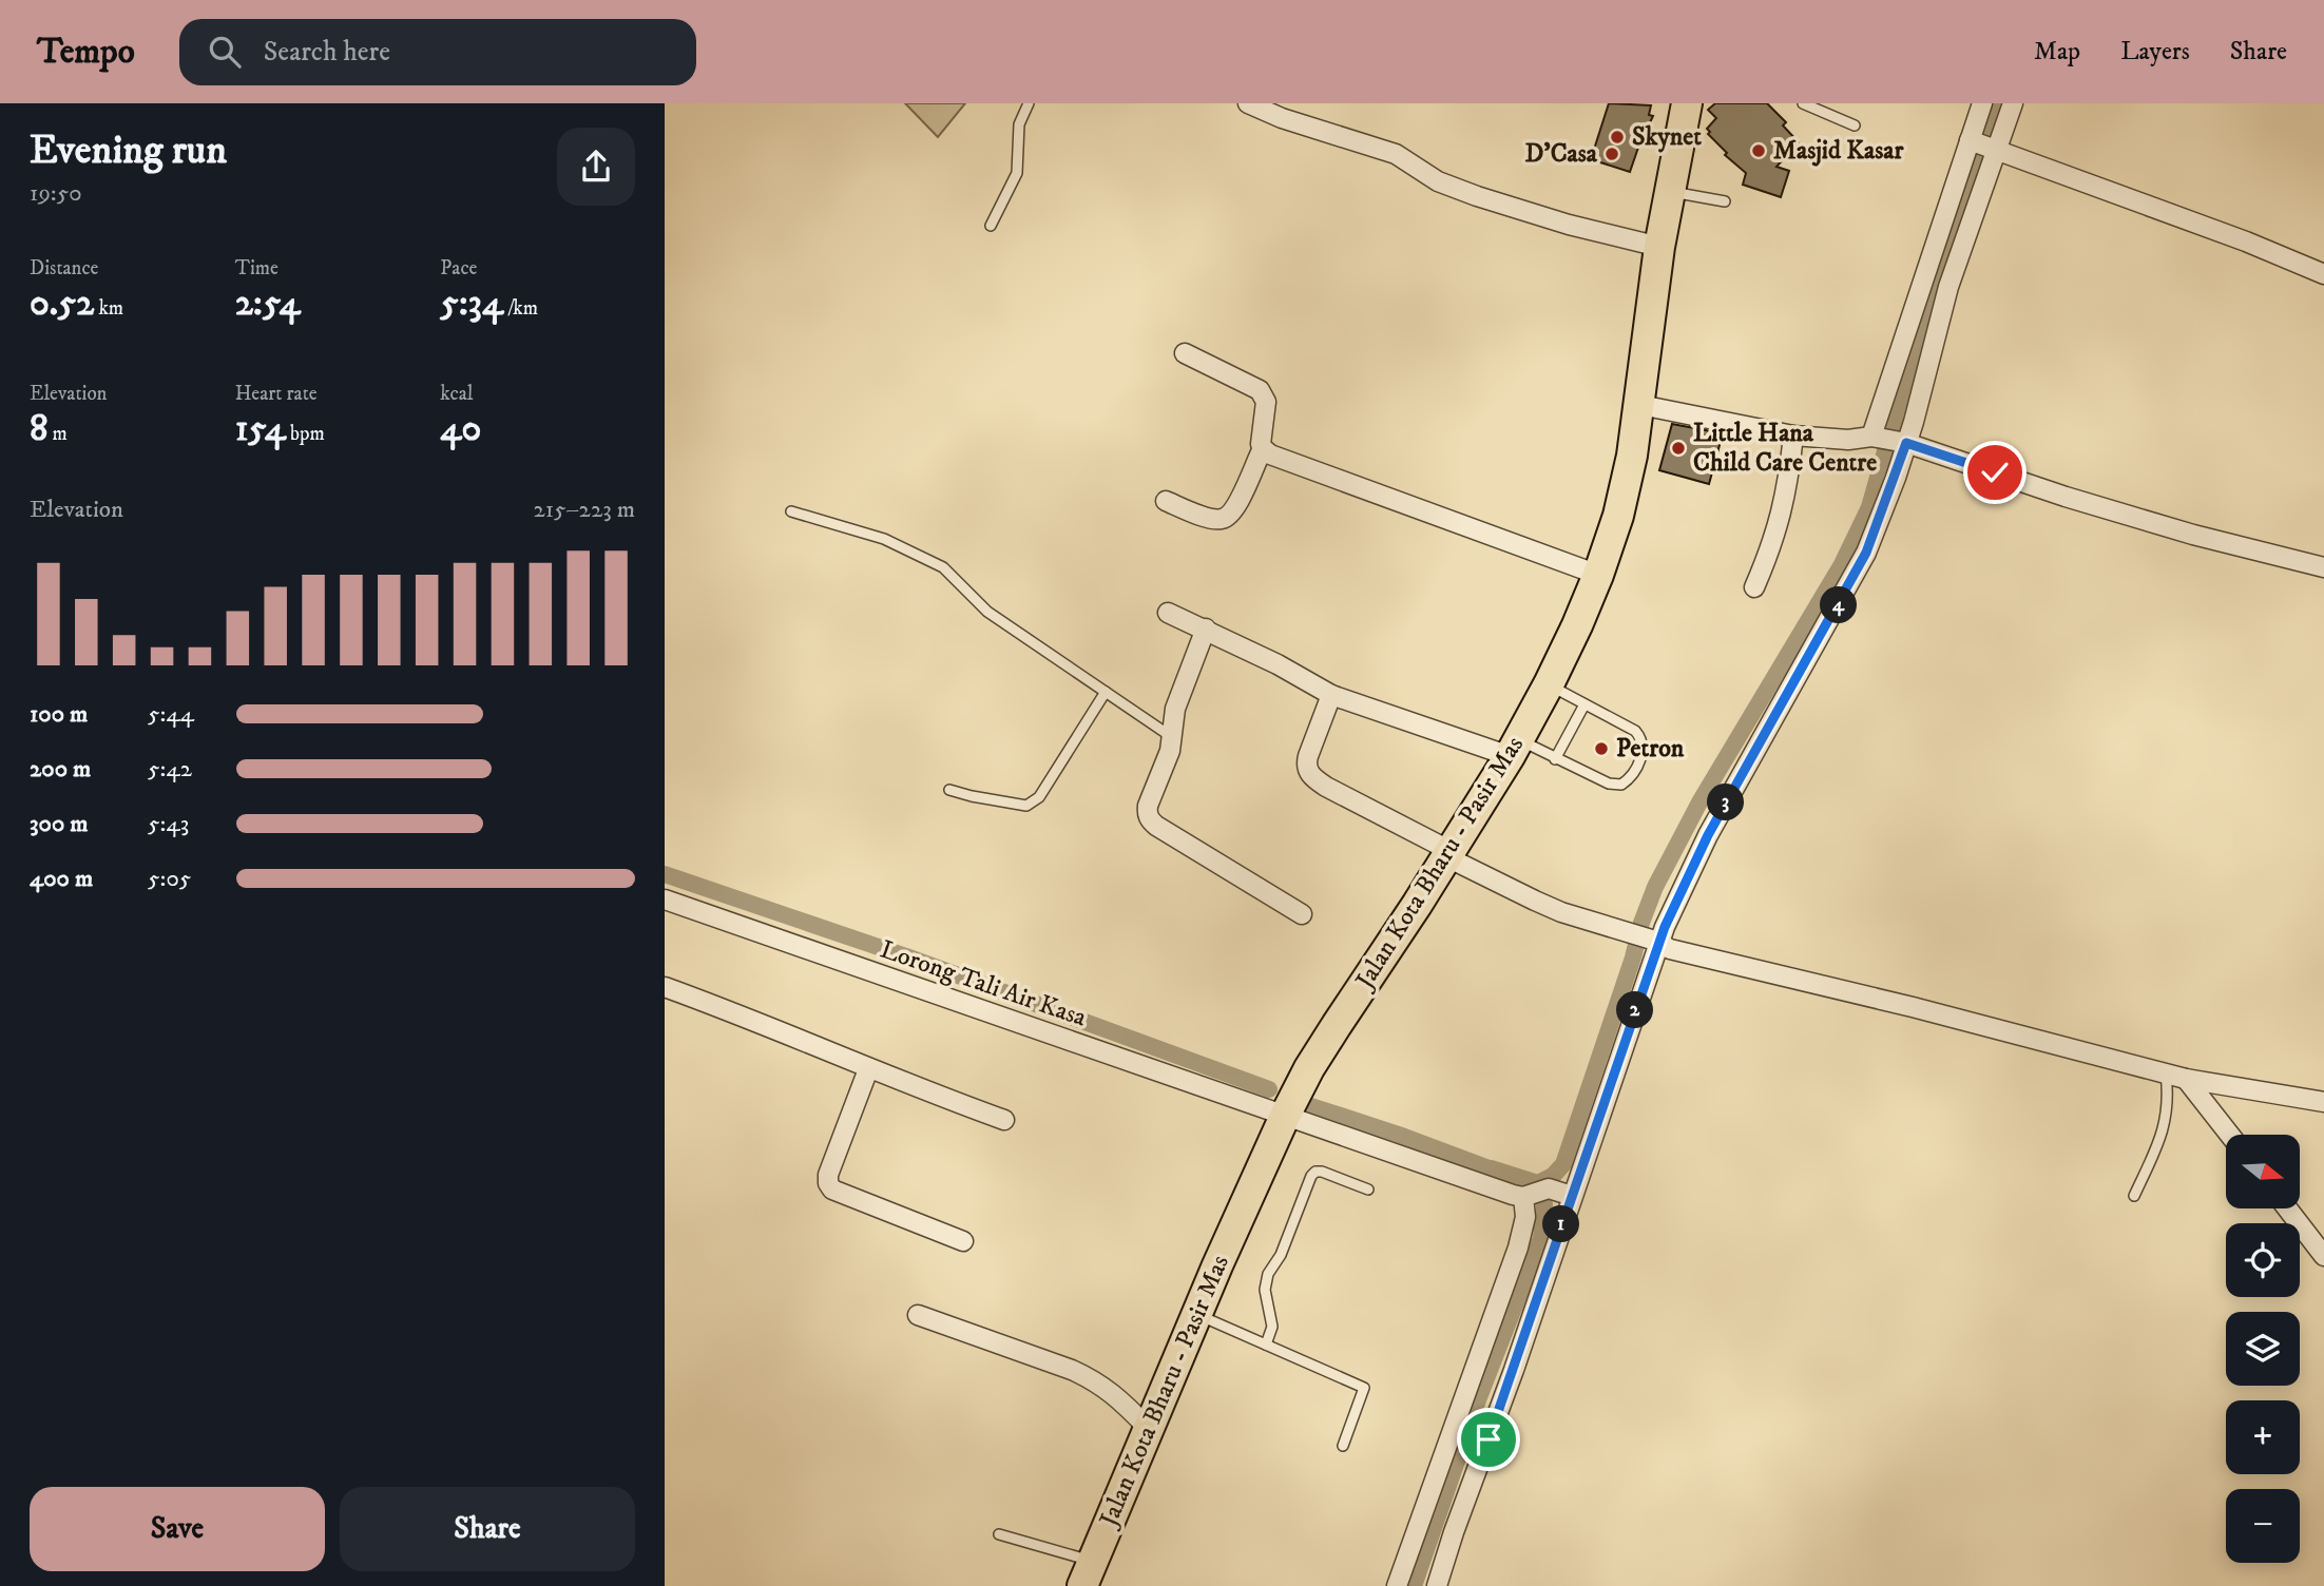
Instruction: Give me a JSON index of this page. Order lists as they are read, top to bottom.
{
  "streets": {
    "highway": ["Jalan Kota Bharu - Pasir Mas"],
    "street": ["Lorong Tali Air Kasa"]
  },
  "crossings": [
    ["Jalan Kota Bharu - Pasir Mas", "Lorong Tali Air Kasa"]
  ],
  "places": [
    "Skynet",
    "Masjid Kasar",
    "D'Casa",
    "Little Hana Child Care Centre",
    "Petron"
  ],
  "north": "right",
  "page": {
    "header": "Tempo",
    "search": "Search here",
    "nav": ["Map", "Layers", "Share"],
    "heading": ["Evening run", "19:50"],
    "stats": [
      ["Distance", "0.52 km"],
      ["Time", "2:54"],
      ["Pace", "5:34 /km"],
      ["Elevation", "8 m"],
      ["Heart rate", "154 bpm"],
      ["kcal", "40"]
    ],
    "chart": ["Elevation", "215–223 m"],
    "pins": [
      "4",
      "3",
      "2",
      "1"
    ],
    "list": [
      {
        "name": "100 m",
        "note": "5:44"
      },
      {
        "name": "200 m",
        "note": "5:42"
      },
      {
        "name": "300 m",
        "note": "5:43"
      },
      {
        "name": "400 m",
        "note": "5:05"
      }
    ],
    "map_buttons": ["+", "−"],
    "buttons": ["Save", "Share"]
  }
}
